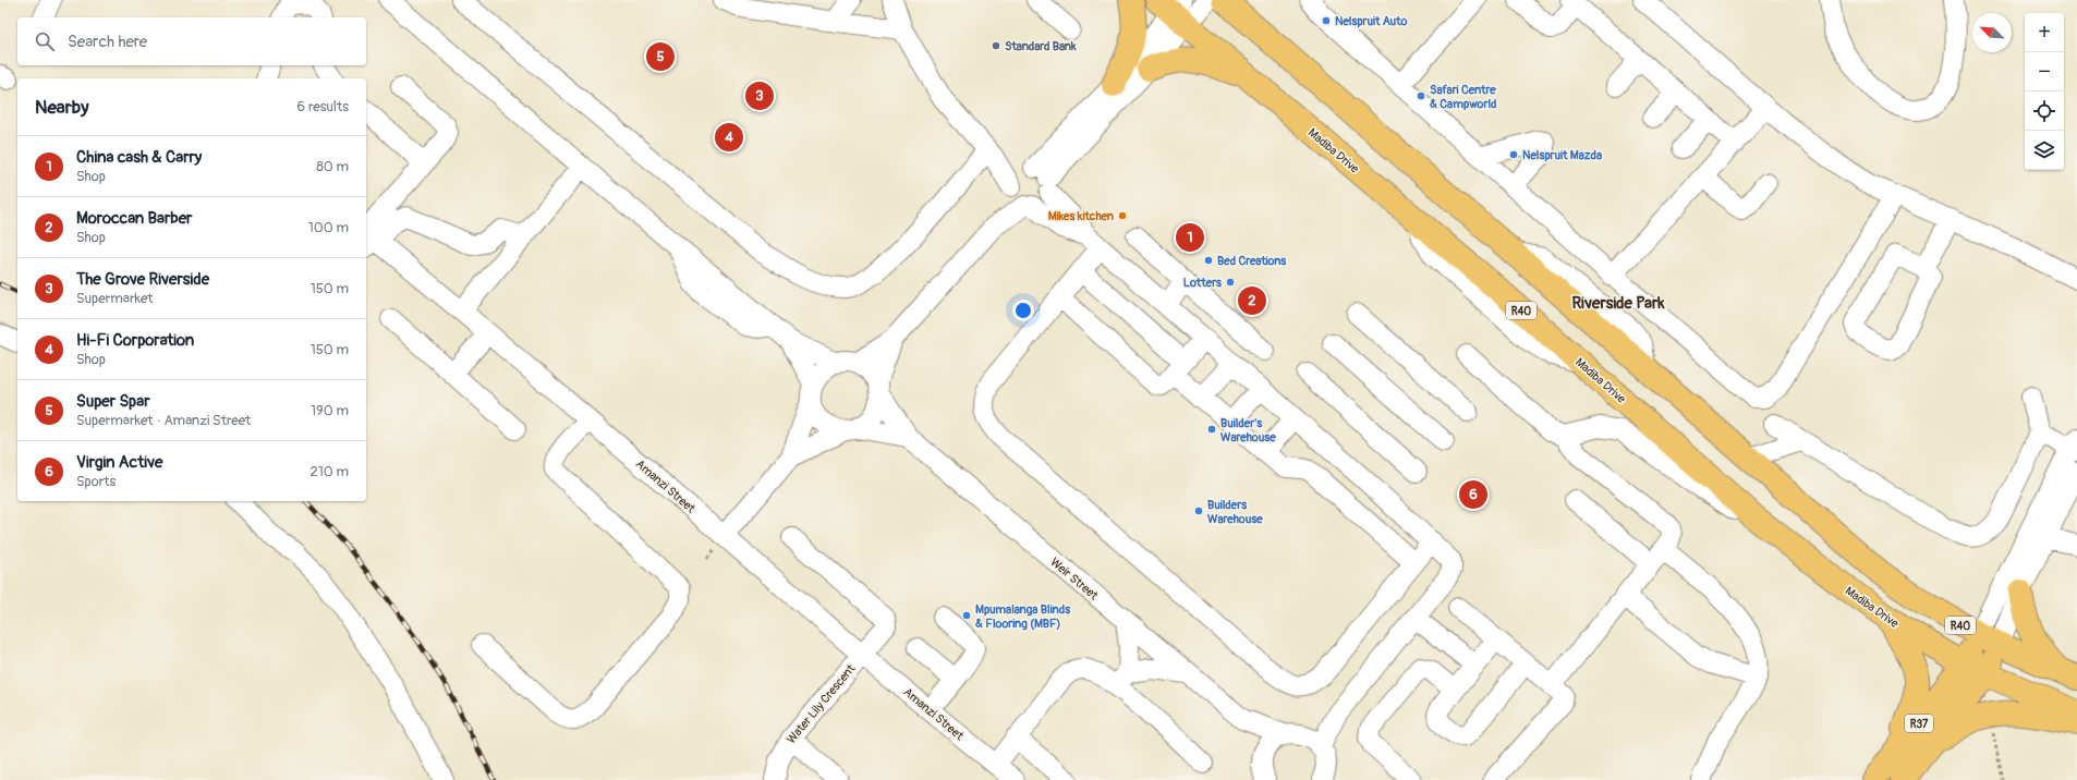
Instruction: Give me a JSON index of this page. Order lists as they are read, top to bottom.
{
  "streets": {
    "main road": ["Madiba Drive", "R40", "R37"],
    "street": ["Amanzi Street", "Weir Street", "Water Lily Crescent"]
  },
  "crossings": [
    ["Madiba Drive", "R37"],
    ["R40", "R37"],
    ["Amanzi Street", "Water Lily Crescent"]
  ],
  "districts": ["Riverside Park"],
  "places": [
    "Nelspruit Auto",
    "Standard Bank",
    "Safari Centre & Campworld",
    "Nelspruit Mazda",
    "Mikes kitchen",
    "Bed Creations",
    "Lotters",
    "Builder's Warehouse",
    "Builders Warehouse",
    "Mpumalanga Blinds & Flooring (MBF)"
  ],
  "north": "top left",
  "page": {
    "map_buttons": ["+", "−"],
    "search": "Search here",
    "pins": [
      "5",
      "3",
      "4",
      "1",
      "2",
      "6"
    ],
    "heading": ["Nearby", "6 results"],
    "list": [
      {
        "mark": "1",
        "name": "China cash & Carry",
        "note": "Shop",
        "value": "80 m"
      },
      {
        "mark": "2",
        "name": "Moroccan Barber",
        "note": "Shop",
        "value": "100 m"
      },
      {
        "mark": "3",
        "name": "The Grove Riverside",
        "note": "Supermarket",
        "value": "150 m"
      },
      {
        "mark": "4",
        "name": "Hi-Fi Corporation",
        "note": "Shop",
        "value": "150 m"
      },
      {
        "mark": "5",
        "name": "Super Spar",
        "note": "Supermarket · Amanzi Street",
        "value": "190 m"
      },
      {
        "mark": "6",
        "name": "Virgin Active",
        "note": "Sports",
        "value": "210 m"
      }
    ]
  }
}
